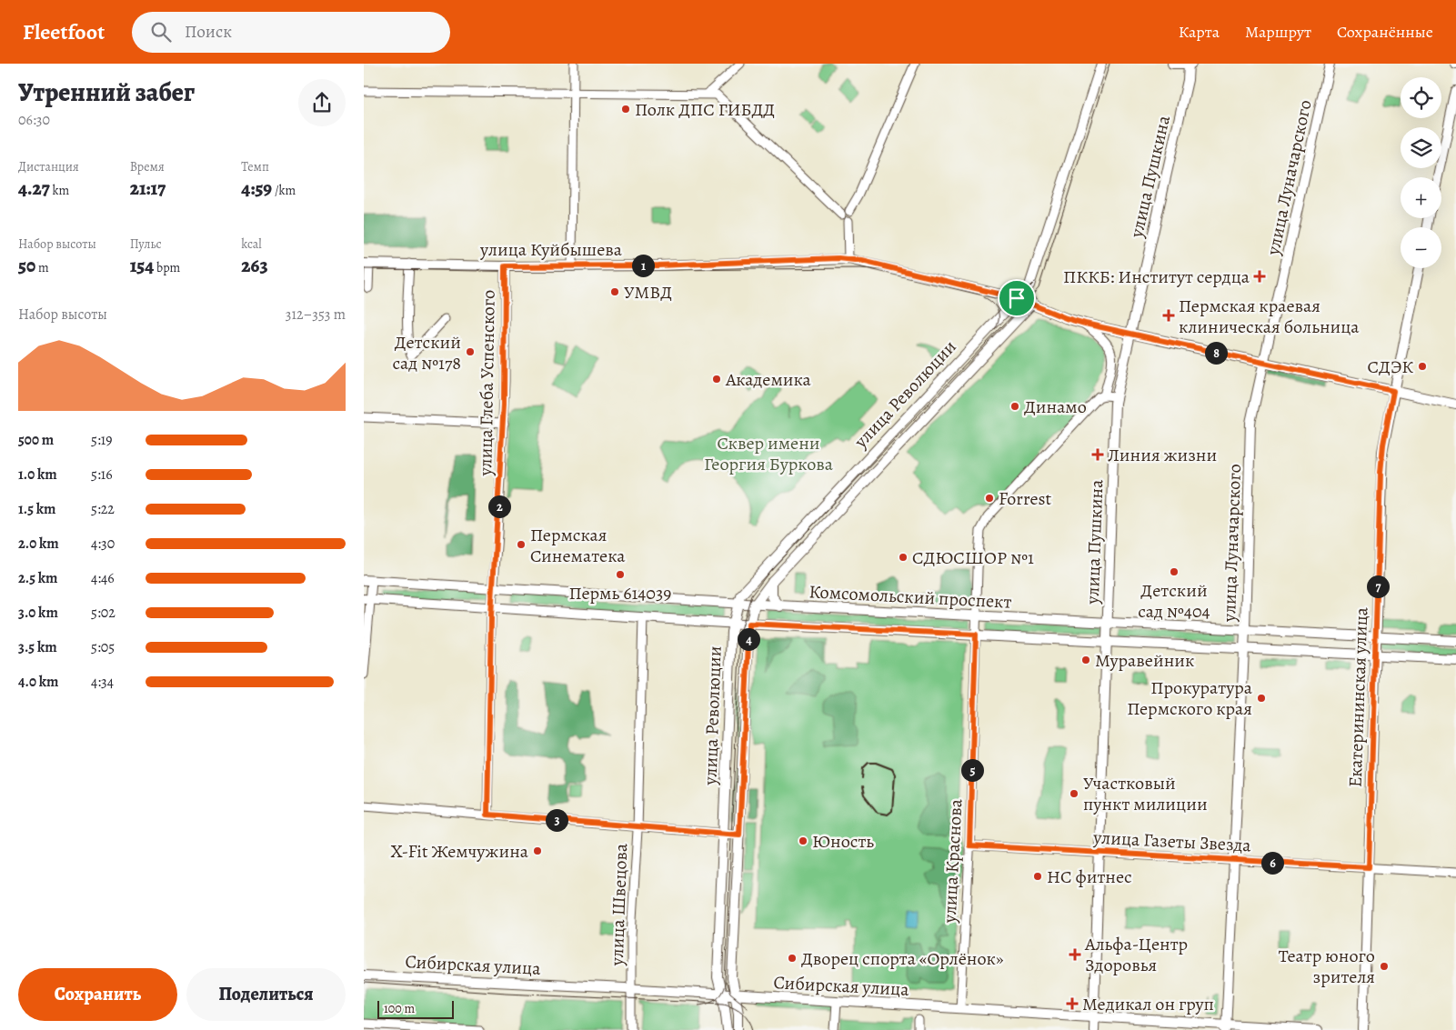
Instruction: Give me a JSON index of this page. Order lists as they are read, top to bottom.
{
  "streets": {
    "main road": [
      "улица Пушкина",
      "улица Луначарского",
      "улица Куйбышева",
      "улица Революции",
      "Комсомольский проспект",
      "Екатерининская улица",
      "Сибирская улица"
    ],
    "street": [
      "улица Глеба Успенского",
      "улица Газеты Звезда",
      "улица Краснова",
      "улица Швецова"
    ]
  },
  "crossings": [
    ["улица Пушкина", "улица Куйбышева"],
    ["улица Пушкина", "Комсомольский проспект"],
    ["улица Пушкина", "улица Газеты Звезда"],
    ["улица Пушкина", "Сибирская улица"],
    ["улица Луначарского", "улица Куйбышева"],
    ["улица Луначарского", "Комсомольский проспект"],
    ["улица Луначарского", "улица Газеты Звезда"],
    ["улица Луначарского", "Сибирская улица"],
    ["улица Куйбышева", "улица Глеба Успенского"],
    ["улица Куйбышева", "улица Революции"],
    ["улица Куйбышева", "Екатерининская улица"],
    ["улица Глеба Успенского", "Комсомольский проспект"],
    ["улица Революции", "Комсомольский проспект"],
    ["улица Революции", "Сибирская улица"],
    ["Комсомольский проспект", "Екатерининская улица"],
    ["Комсомольский проспект", "улица Краснова"],
    ["Комсомольский проспект", "улица Швецова"],
    ["Екатерининская улица", "улица Газеты Звезда"],
    ["улица Газеты Звезда", "улица Краснова"],
    ["улица Краснова", "Сибирская улица"],
    ["улица Швецова", "Сибирская улица"]
  ],
  "parks": ["Сквер имени Георгия Буркова"],
  "places": {
    "other": [
      "Полк ДПС ГИБДД",
      "УМВД",
      "Детский сад №178",
      "СДЭК",
      "Академика",
      "Динамо",
      "Forrest",
      "Пермская Синематека",
      "СДЮСШОР №1",
      "Детский сад №404",
      "Пермь 614039",
      "Муравейник",
      "Прокуратура Пермского края",
      "Участковый пункт милиции",
      "Юность",
      "X-Fit Жемчужина",
      "НС фитнес",
      "Дворец спорта «Орлёнок»",
      "Театр юного зрителя"
    ],
    "health": [
      "ПККБ: Институт сердца",
      "Пермская краевая клиническая больница",
      "Линия жизни",
      "Альфа-Центр Здоровья",
      "Медикал он груп"
    ]
  },
  "scale_bar": "100 m",
  "page": {
    "header": "Fleetfoot",
    "search": "Поиск",
    "nav": ["Карта", "Маршрут", "Сохранённые"],
    "heading": ["Утренний забег", "06:30"],
    "map_buttons": ["+", "−"],
    "stats": [
      ["Дистанция", "4.27 km"],
      ["Время", "21:17"],
      ["Темп", "4:59 /km"],
      ["Набор высоты", "50 m"],
      ["Пульс", "154 bpm"],
      ["kcal", "263"]
    ],
    "pins": [
      "1",
      "8",
      "2",
      "7",
      "4",
      "5",
      "3",
      "6"
    ],
    "chart": ["Набор высоты", "312–353 m"],
    "list": [
      {
        "name": "500 m",
        "note": "5:19"
      },
      {
        "name": "1.0 km",
        "note": "5:16"
      },
      {
        "name": "1.5 km",
        "note": "5:22"
      },
      {
        "name": "2.0 km",
        "note": "4:30"
      },
      {
        "name": "2.5 km",
        "note": "4:46"
      },
      {
        "name": "3.0 km",
        "note": "5:02"
      },
      {
        "name": "3.5 km",
        "note": "5:05"
      },
      {
        "name": "4.0 km",
        "note": "4:34"
      }
    ],
    "buttons": ["Сохранить", "Поделиться"],
    "scale": "100 m"
  }
}
